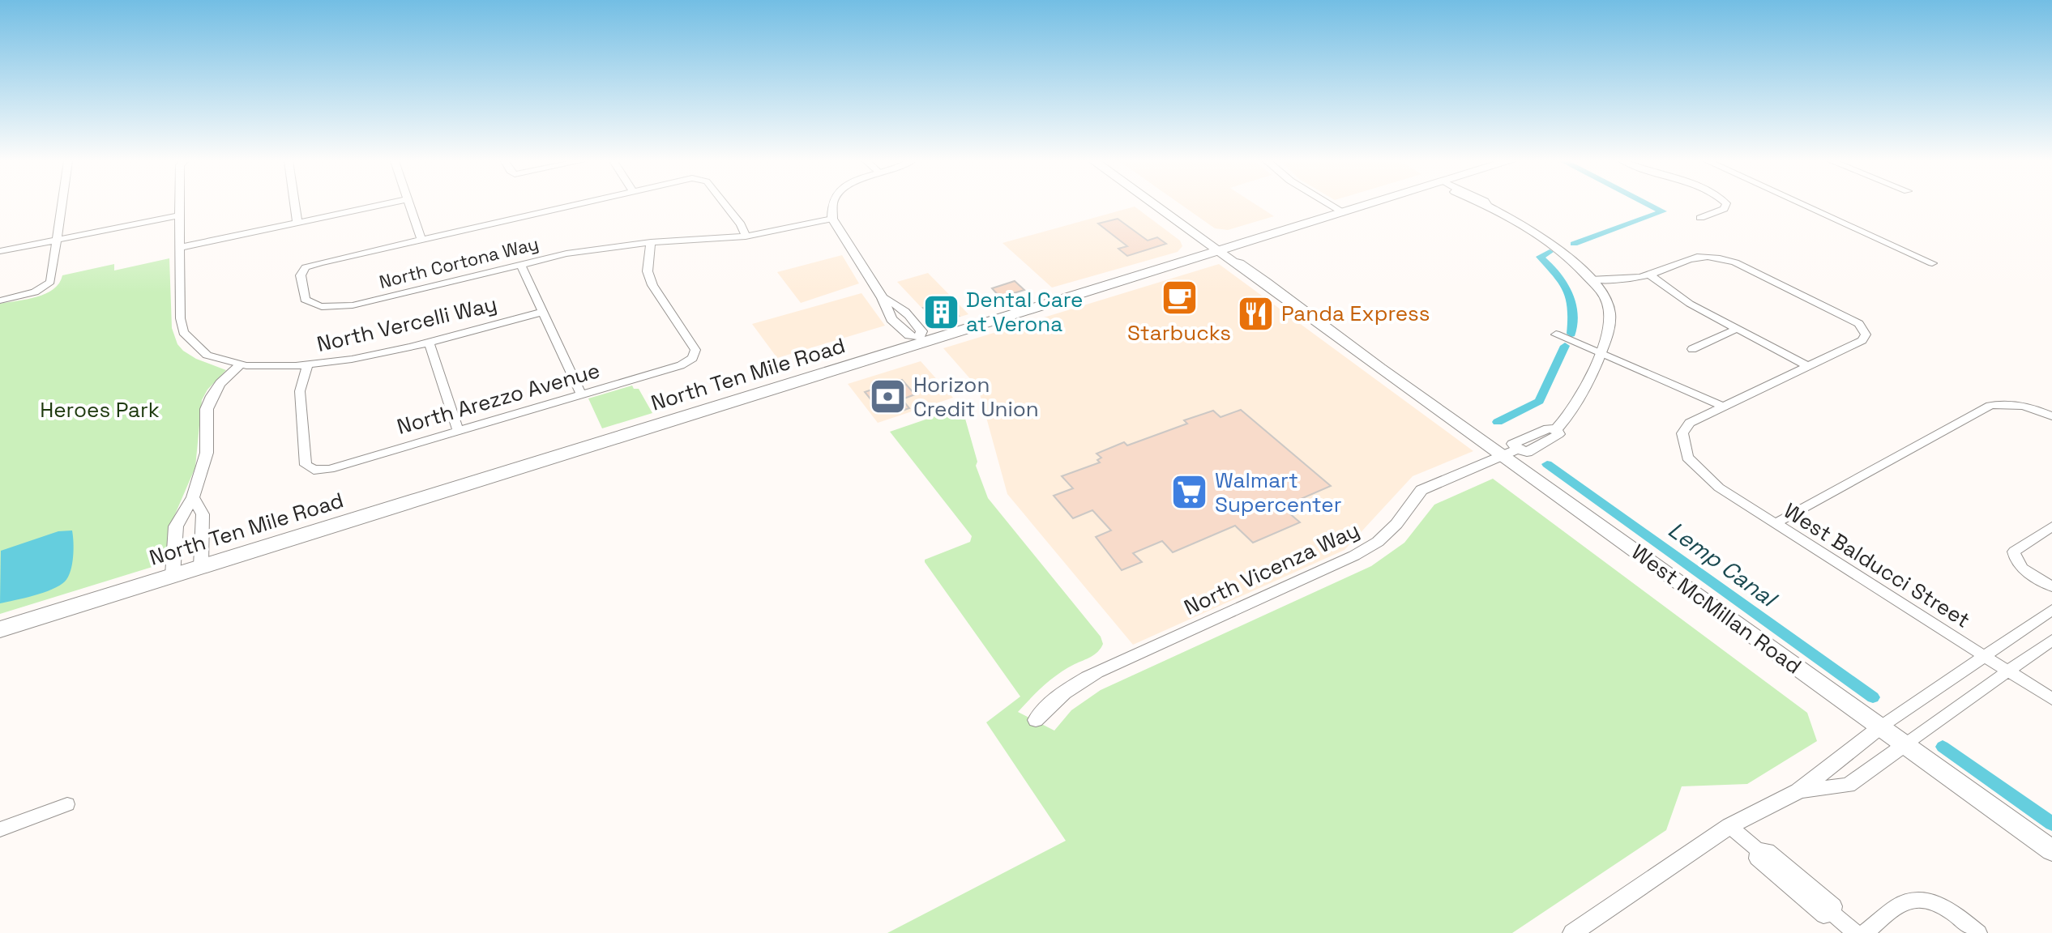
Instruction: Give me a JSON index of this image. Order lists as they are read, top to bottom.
{
  "streets": {
    "main road": ["North Ten Mile Road", "West McMillan Road"],
    "street": [
      "North Cortona Way",
      "North Vercelli Way",
      "North Arezzo Avenue",
      "West Balducci Street",
      "North Vicenza Way"
    ]
  },
  "crossings": [
    ["North Cortona Way", "North Arezzo Avenue"],
    ["North Vercelli Way", "North Arezzo Avenue"],
    ["North Ten Mile Road", "West McMillan Road"],
    ["North Vicenza Way", "West McMillan Road"]
  ],
  "water": ["Lemp Canal"],
  "parks": ["Heroes Park"],
  "places": {
    "cafe": ["Starbucks"],
    "building": ["Dental Care at Verona"],
    "restaurant": ["Panda Express"],
    "bank": ["Horizon Credit Union"],
    "supermarket": ["Walmart Supercenter"]
  }
}
